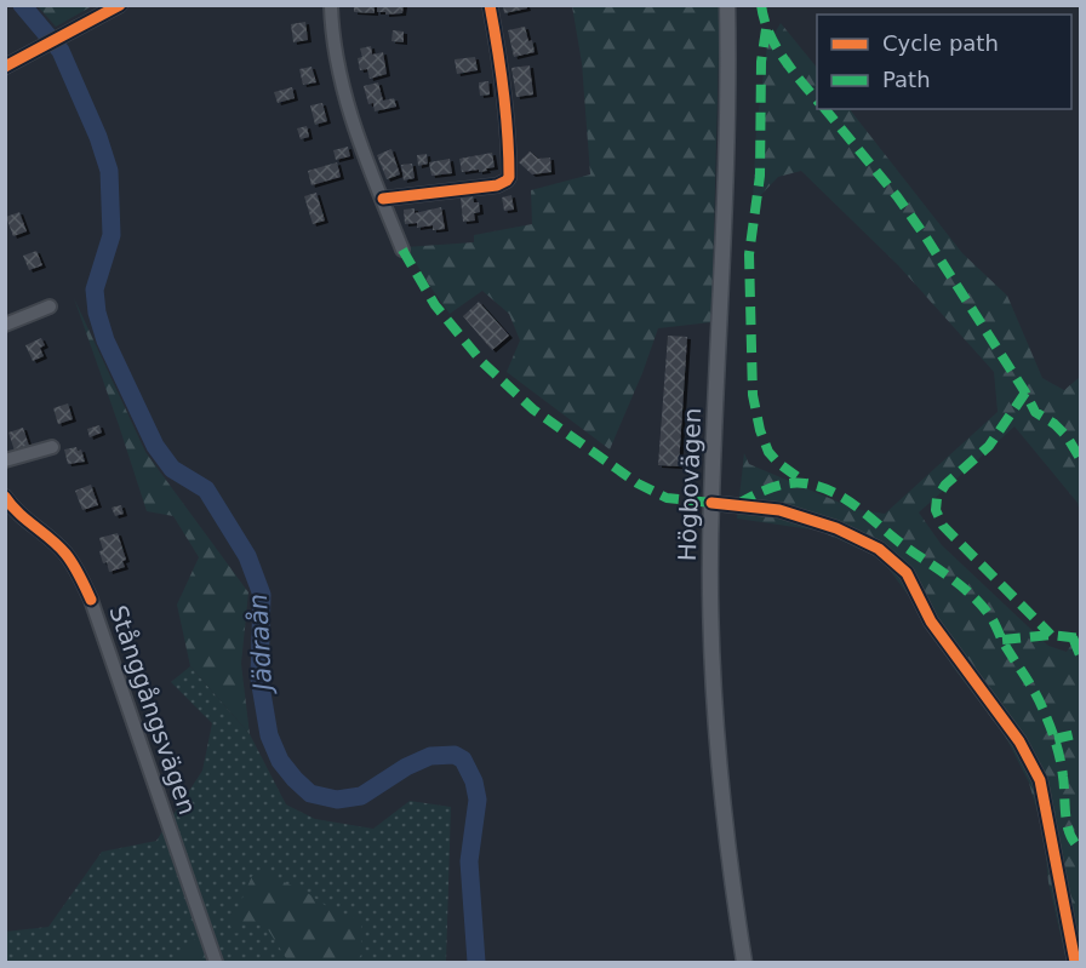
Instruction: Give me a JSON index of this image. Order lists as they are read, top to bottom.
{
  "streets": {
    "main road": ["Högbovägen"],
    "street": ["Stånggångsvägen"]
  },
  "water": ["Jädraån"],
  "legend": ["Cycle path", "Path"]
}
